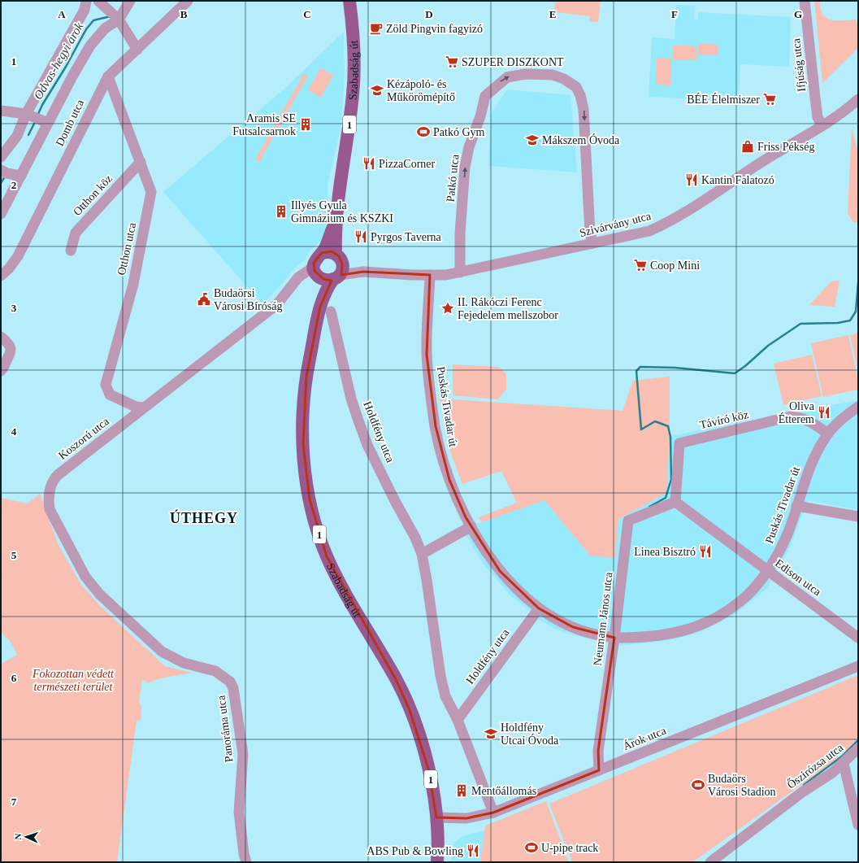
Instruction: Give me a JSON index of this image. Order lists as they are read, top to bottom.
{
  "streets": {
    "main road": ["Szabadság út", "1"],
    "street": [
      "Ifjúság utca",
      "Domb utca",
      "Patkó utca",
      "Otthon köz",
      "Szivárvány utca",
      "Otthon utca",
      "Puskás Tivadar út",
      "Távíró köz",
      "Holdfény utca",
      "Koszorú utca",
      "Edison utca",
      "Neumann János utca",
      "Panoráma utca",
      "Árok utca",
      "Őszirózsa utca"
    ]
  },
  "crossings": [
    ["Ifjúság utca", "Szivárvány utca"],
    ["Szabadság út", "Szivárvány utca"],
    ["Szabadság út", "Holdfény utca"],
    ["Szabadság út", "Koszorú utca"],
    ["Szabadság út", "Árok utca"],
    ["Domb utca", "Otthon utca"],
    ["Patkó utca", "Szivárvány utca"],
    ["Otthon köz", "Otthon utca"],
    ["Szivárvány utca", "Puskás Tivadar út"],
    ["Otthon utca", "Koszorú utca"],
    ["Puskás Tivadar út", "Távíró köz"],
    ["Puskás Tivadar út", "Holdfény utca"],
    ["Puskás Tivadar út", "Edison utca"],
    ["Puskás Tivadar út", "Neumann János utca"],
    ["Távíró köz", "Edison utca"],
    ["Távíró köz", "Neumann János utca"],
    ["Holdfény utca", "Árok utca"],
    ["Koszorú utca", "Panoráma utca"],
    ["Edison utca", "Neumann János utca"],
    ["Neumann János utca", "Árok utca"]
  ],
  "districts": ["ÚTHEGY"],
  "water": ["Odvas-hegyi árok"],
  "parks": ["Fokozottan védett természeti terület"],
  "places": {
    "cafe": ["Zöld Pingvin fagyizó"],
    "supermarket": ["SZUPER DISZKONT", "BÉE Élelmiszer", "Coop Mini"],
    "school or university": ["Kézápoló- és Műkörömépítő", "Mákszem Óvoda", "Holdfény Utcai Óvoda"],
    "building": ["Aramis SE Futsalcsarnok", "Illyés Gyula Gimnázium és KSZKI", "Mentőállomás"],
    "sports": ["Patkó Gym", "Budaörs Városi Stadion", "U-pipe track"],
    "shop": ["Friss Pékség"],
    "restaurant": [
      "PizzaCorner",
      "Kantin Falatozó",
      "Pyrgos Taverna",
      "Oliva Étterem",
      "Linea Bisztró",
      "ABS Pub & Bowling"
    ],
    "public building": ["Budaörsi Városi Bíróság"],
    "place": ["II. Rákóczi Ferenc Fejedelem mellszobor"]
  },
  "north": "left",
  "grid": {
    "columns": [
      "A",
      "B",
      "C",
      "D",
      "E",
      "F",
      "G"
    ],
    "rows": [
      "1",
      "2",
      "3",
      "4",
      "5",
      "6",
      "7"
    ]
  }
}
